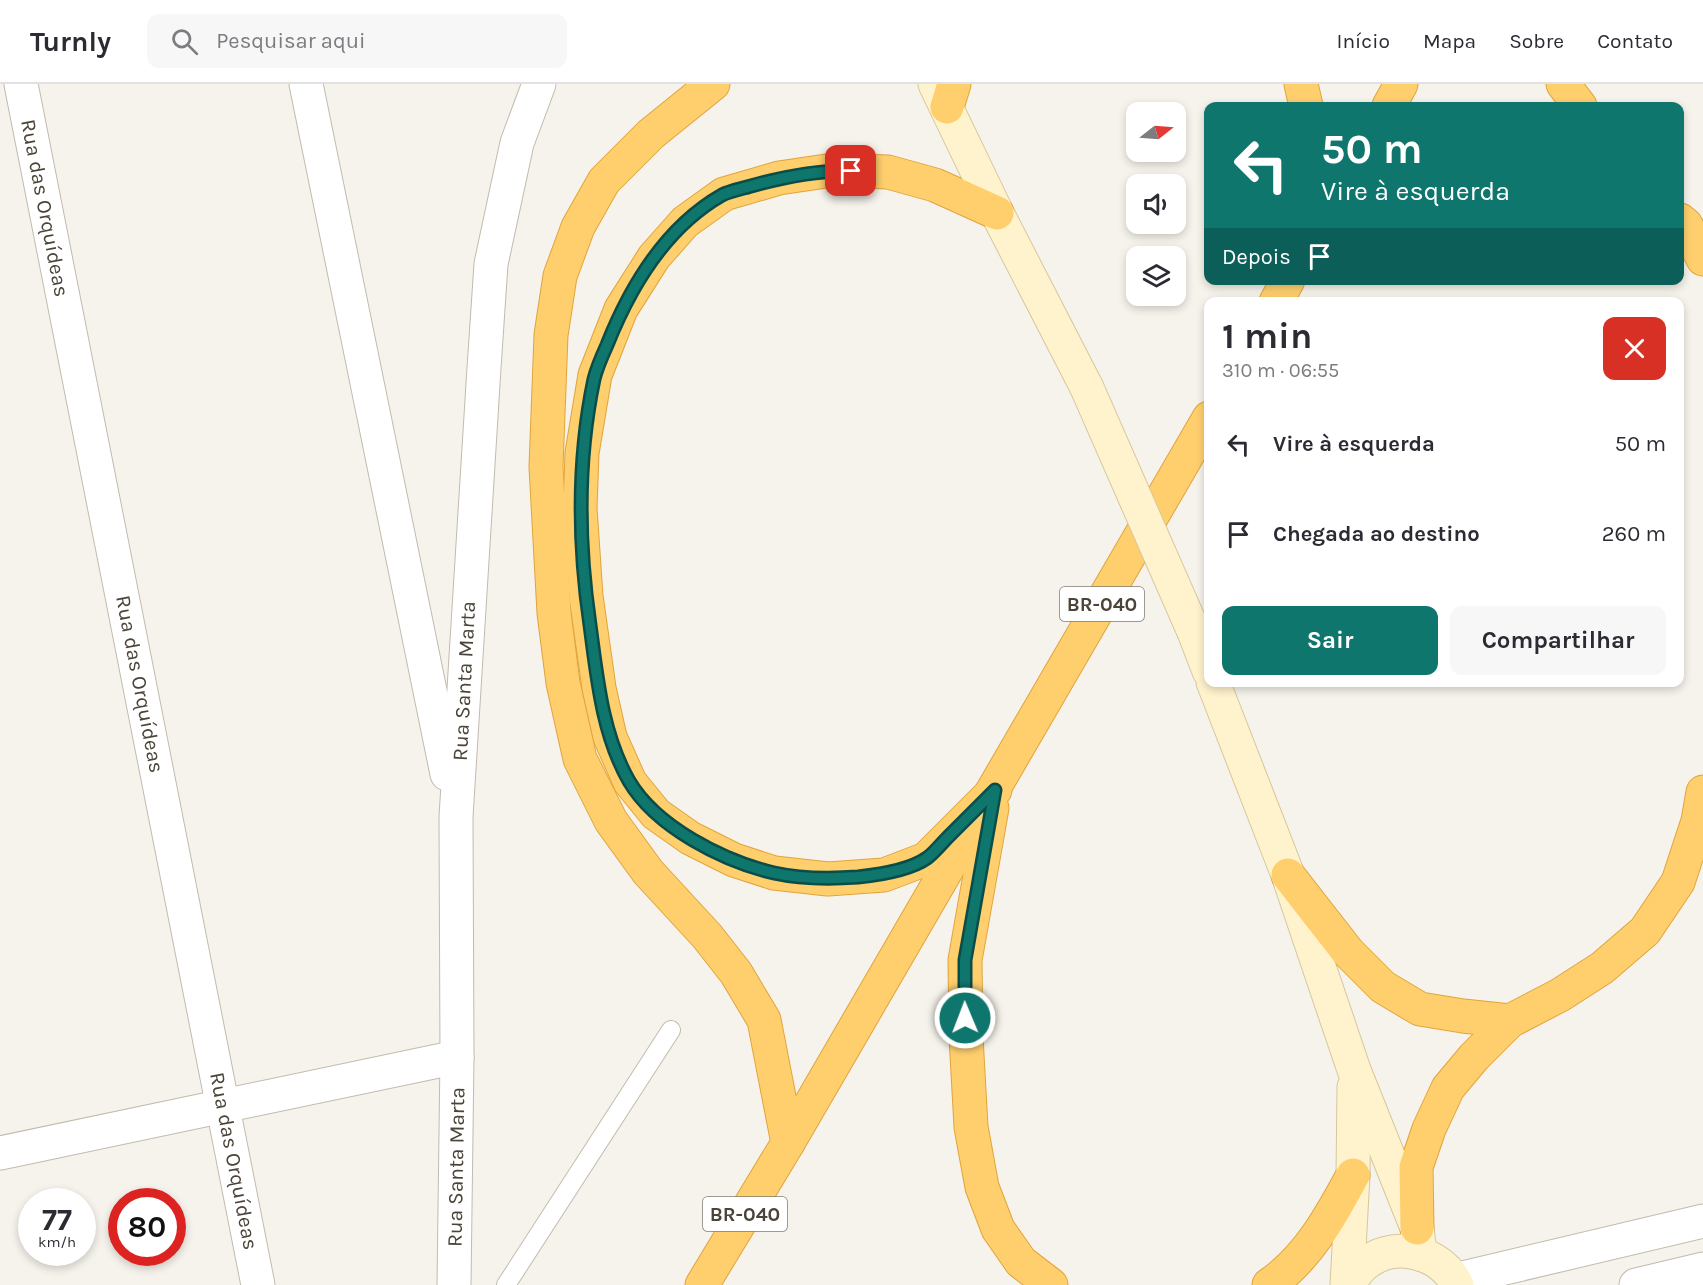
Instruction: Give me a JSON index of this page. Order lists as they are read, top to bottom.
{
  "streets": {
    "highway": ["BR-040"],
    "street": ["Rua das Orquídeas", "Rua Santa Marta"]
  },
  "north": "right",
  "page": {
    "header": "Turnly",
    "search": "Pesquisar aqui",
    "nav": [
      "Início",
      "Mapa",
      "Sobre",
      "Contato"
    ],
    "turn": ["50 m", "Vire à esquerda"],
    "then": "Depois",
    "heading": ["1 min", "310 m · 06:55"],
    "list": [
      {
        "name": "Vire à esquerda",
        "value": "50 m"
      },
      {
        "name": "Chegada ao destino",
        "value": "260 m"
      }
    ],
    "buttons": ["Sair", "Compartilhar"],
    "speed": "77 km/h",
    "limit": "80"
  }
}
